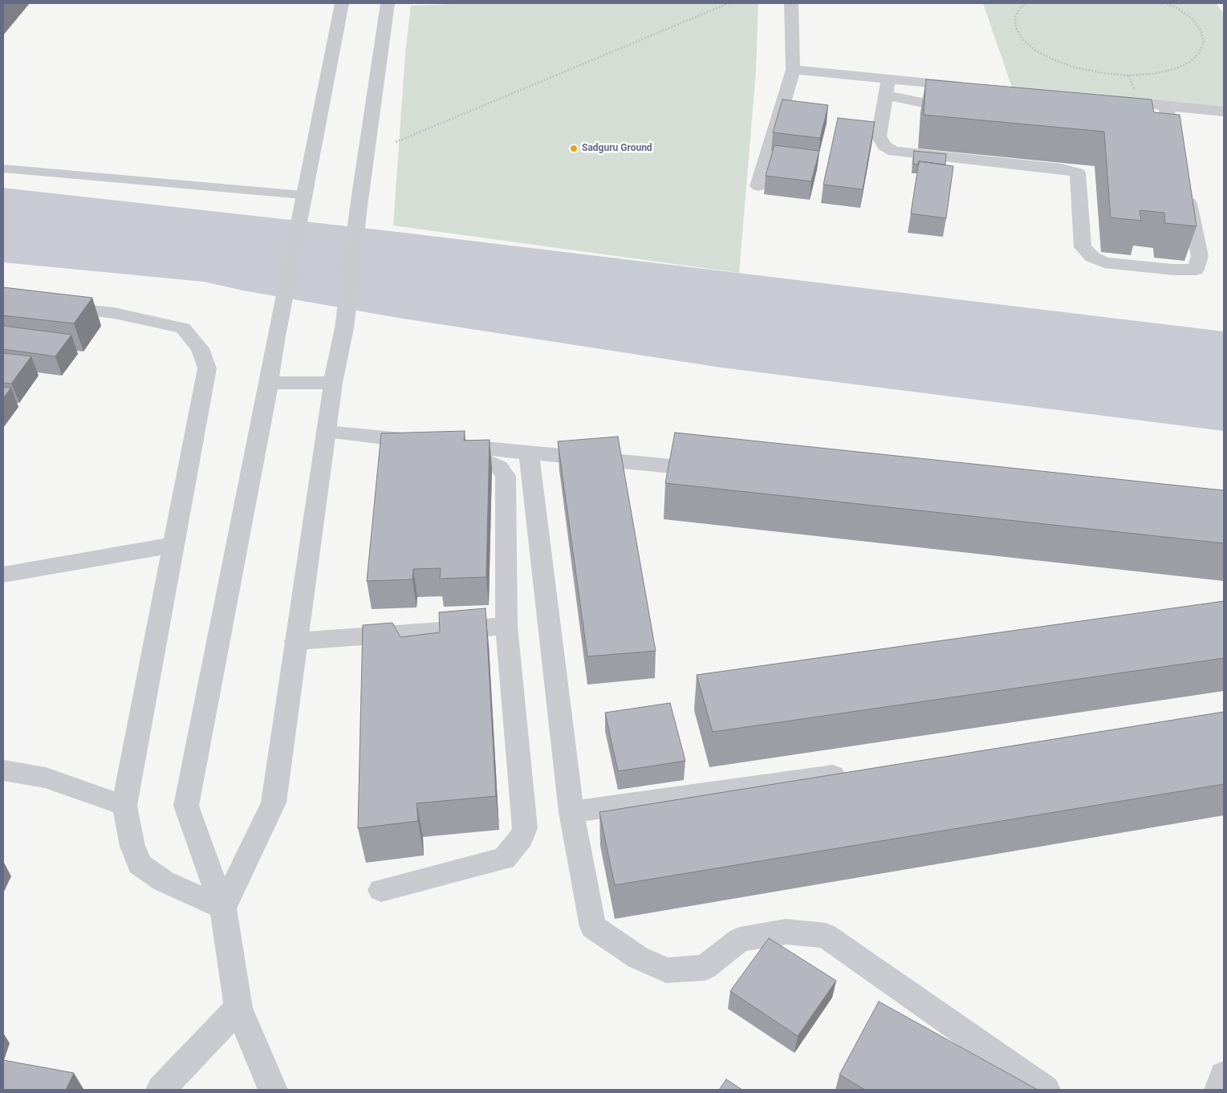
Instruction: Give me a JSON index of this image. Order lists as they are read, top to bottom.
{
  "places": ["Sadguru Ground"]
}
